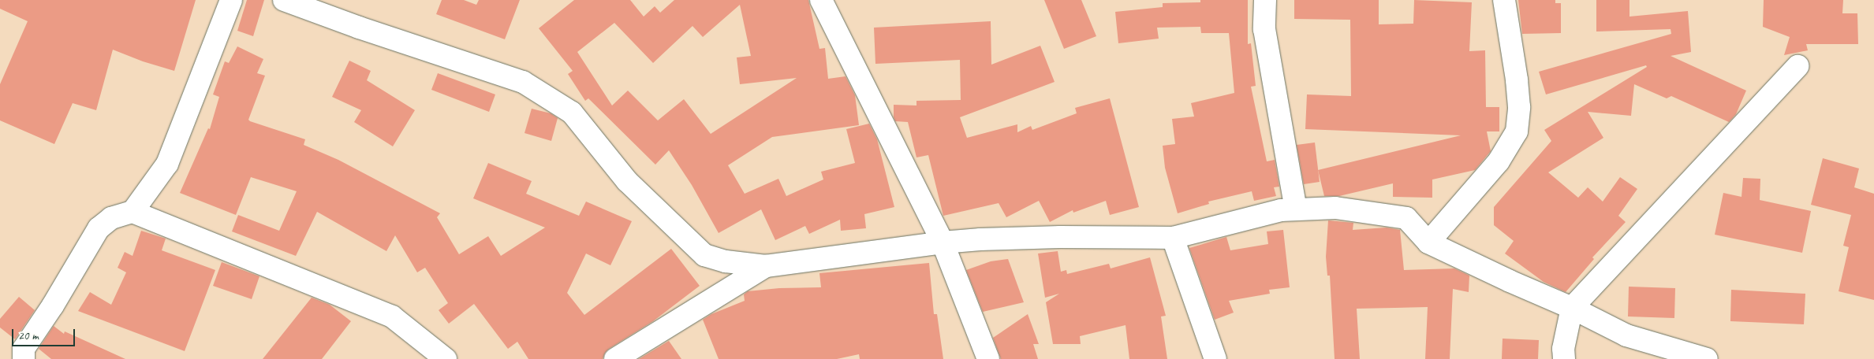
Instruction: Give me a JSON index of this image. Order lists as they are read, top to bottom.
{
  "scale_bar": "20 m"
}
